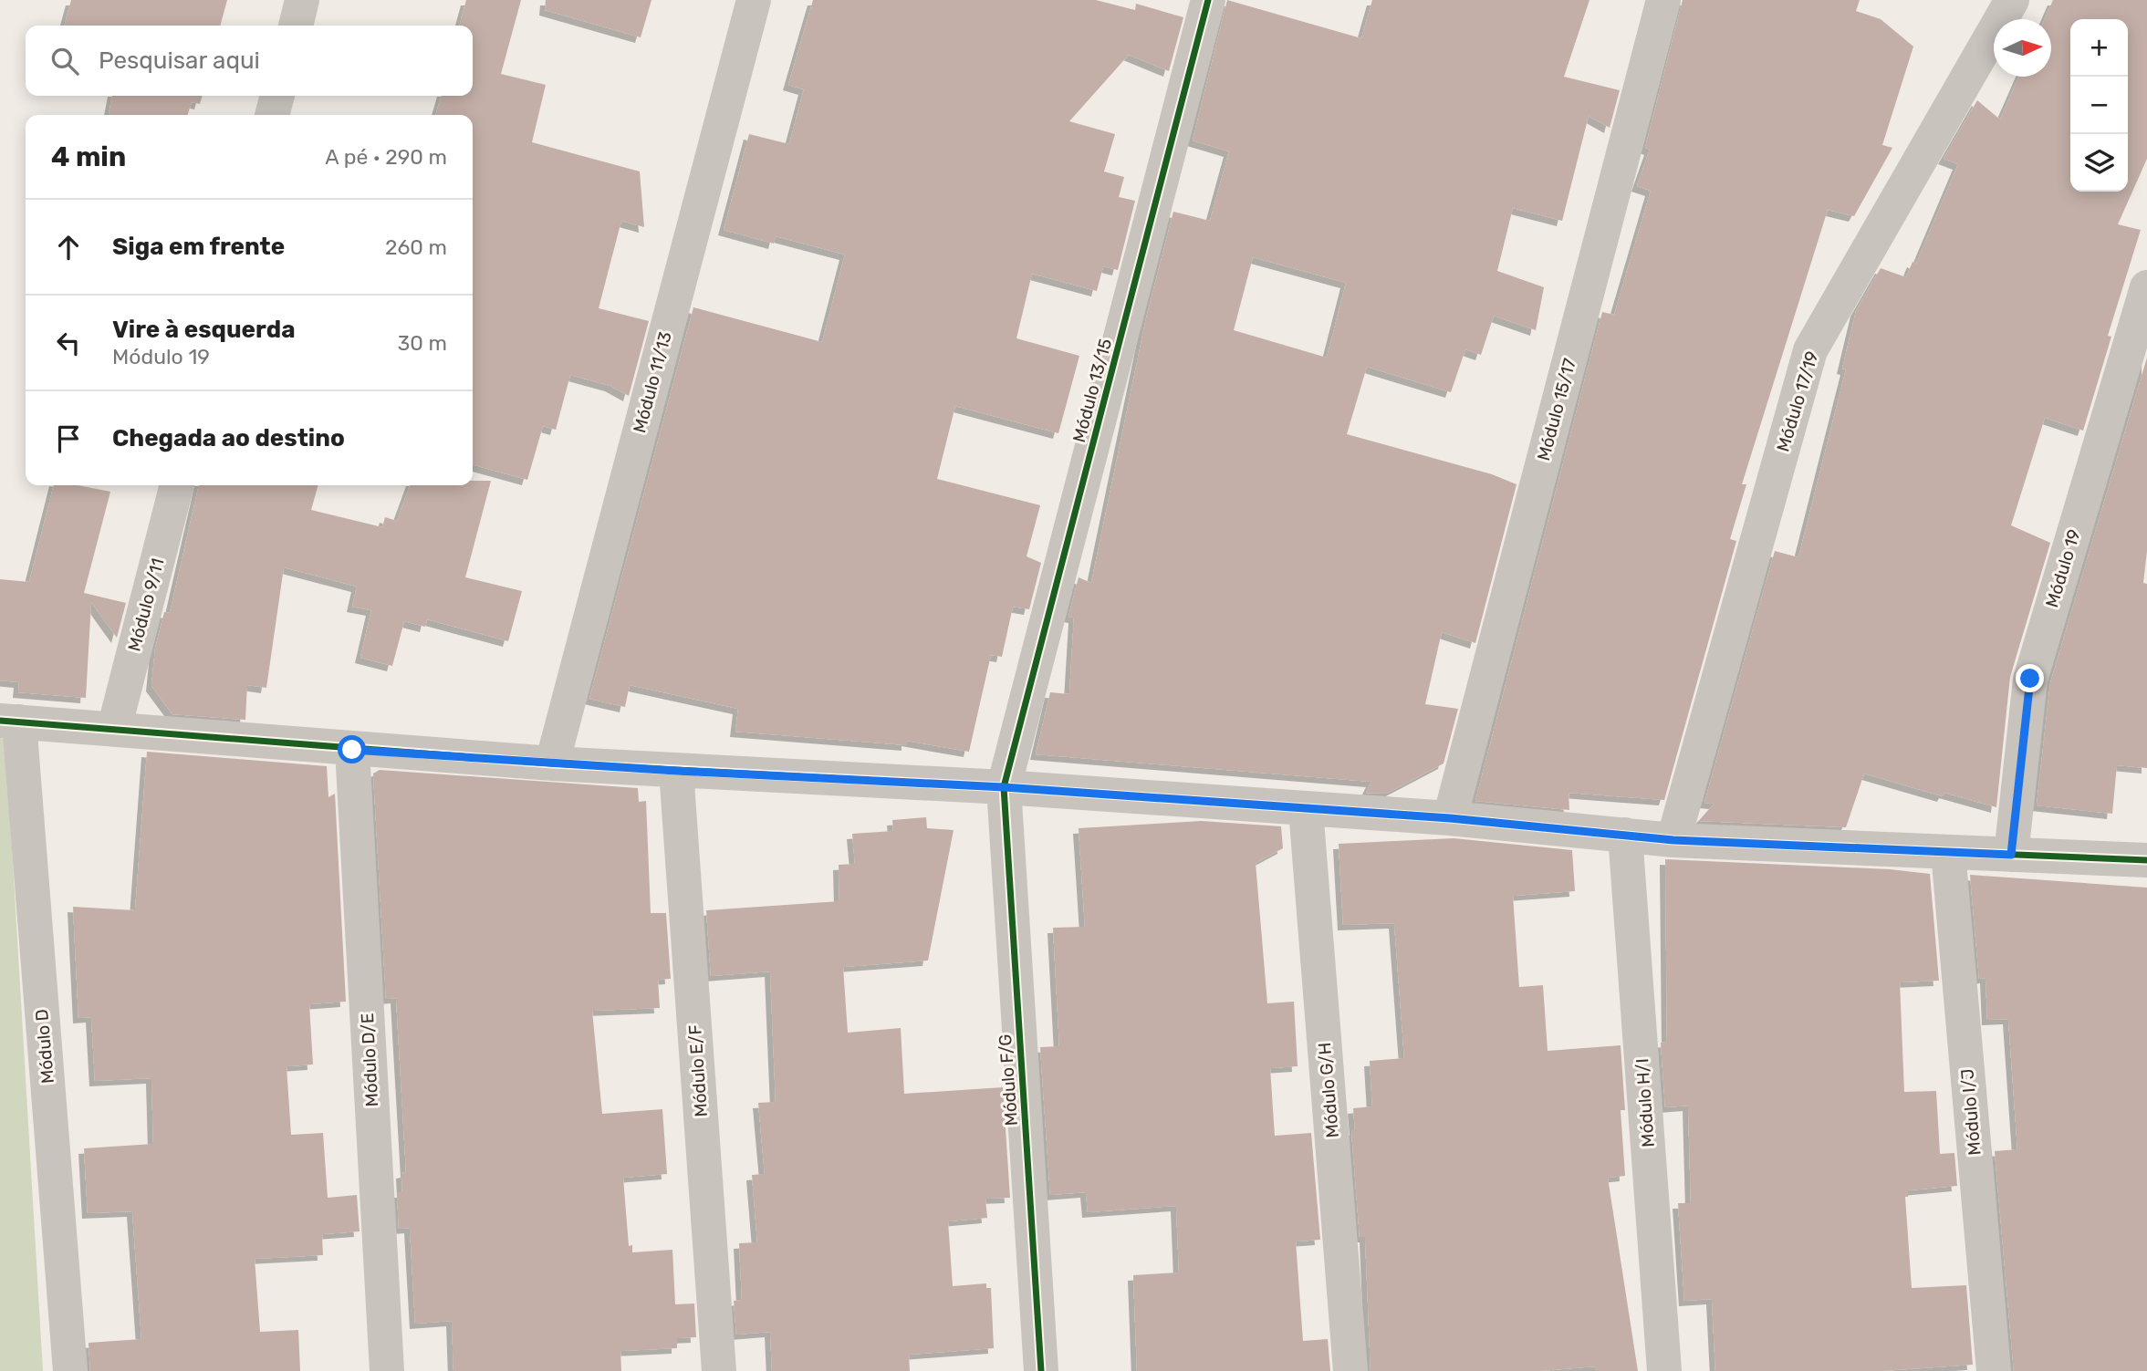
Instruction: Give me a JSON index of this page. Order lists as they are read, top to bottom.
{
  "streets": {
    "street": [
      "Módulo 11/13",
      "Módulo 13/15",
      "Módulo 17/19",
      "Módulo 15/17",
      "Módulo 19",
      "Módulo 9/11",
      "Módulo D",
      "Módulo D/E",
      "Módulo E/F",
      "Módulo F/G",
      "Módulo G/H",
      "Módulo H/I",
      "Módulo I/J"
    ]
  },
  "crossings": [
    ["Módulo 13/15", "Módulo F/G"]
  ],
  "north": "right",
  "page": {
    "map_buttons": ["+", "−"],
    "search": "Pesquisar aqui",
    "heading": ["4 min", "A pé · 290 m"],
    "list": [
      ["Siga em frente", "260 m"],
      ["Vire à esquerda", "Módulo 19", "30 m"],
      "Chegada ao destino"
    ]
  }
}
